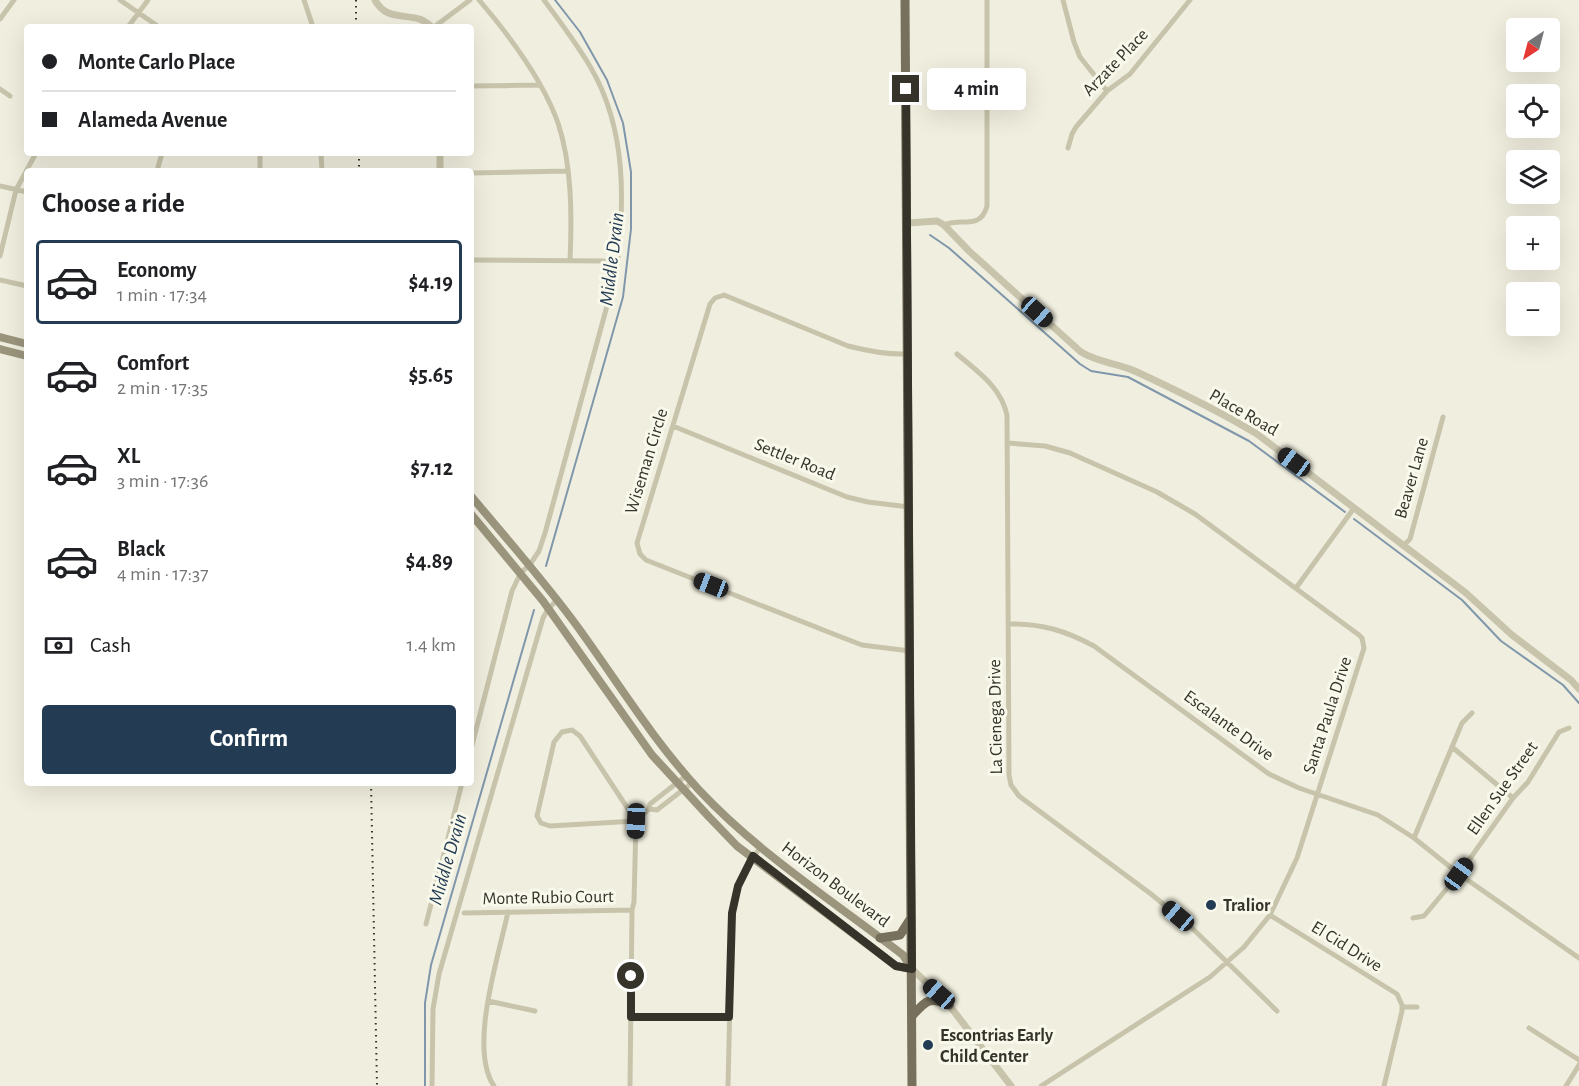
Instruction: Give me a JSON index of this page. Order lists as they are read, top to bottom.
{
  "streets": {
    "main road": ["Horizon Boulevard"],
    "street": [
      "Arzate Place",
      "Place Road",
      "Settler Road",
      "Wiseman Circle",
      "Beaver Lane",
      "Santa Paula Drive",
      "La Cienega Drive",
      "Escalante Drive",
      "Ellen Sue Street",
      "Monte Rubio Court",
      "El Cid Drive"
    ]
  },
  "crossings": [
    ["Place Road", "Beaver Lane"],
    ["Settler Road", "Wiseman Circle"],
    ["Santa Paula Drive", "La Cienega Drive"],
    ["Santa Paula Drive", "Escalante Drive"],
    ["Santa Paula Drive", "El Cid Drive"],
    ["La Cienega Drive", "Escalante Drive"],
    ["Escalante Drive", "Ellen Sue Street"]
  ],
  "water": ["Middle Drain"],
  "places": ["Tralior", "Escontrias Early Child Center"],
  "north": "bottom left",
  "page": {
    "map_buttons": ["+", "−"],
    "banner": ["Monte Carlo Place", "Alameda Avenue"],
    "bubble": "4 min",
    "heading": "Choose a ride",
    "list": [
      {
        "name": "Economy",
        "note": "1 min · 17:34",
        "value": "$4.19"
      },
      {
        "name": "Comfort",
        "note": "2 min · 17:35",
        "value": "$5.65"
      },
      {
        "name": "XL",
        "note": "3 min · 17:36",
        "value": "$7.12"
      },
      {
        "name": "Black",
        "note": "4 min · 17:37",
        "value": "$4.89"
      }
    ],
    "pay": ["Cash", "1.4 km"],
    "buttons": "Confirm"
  }
}
